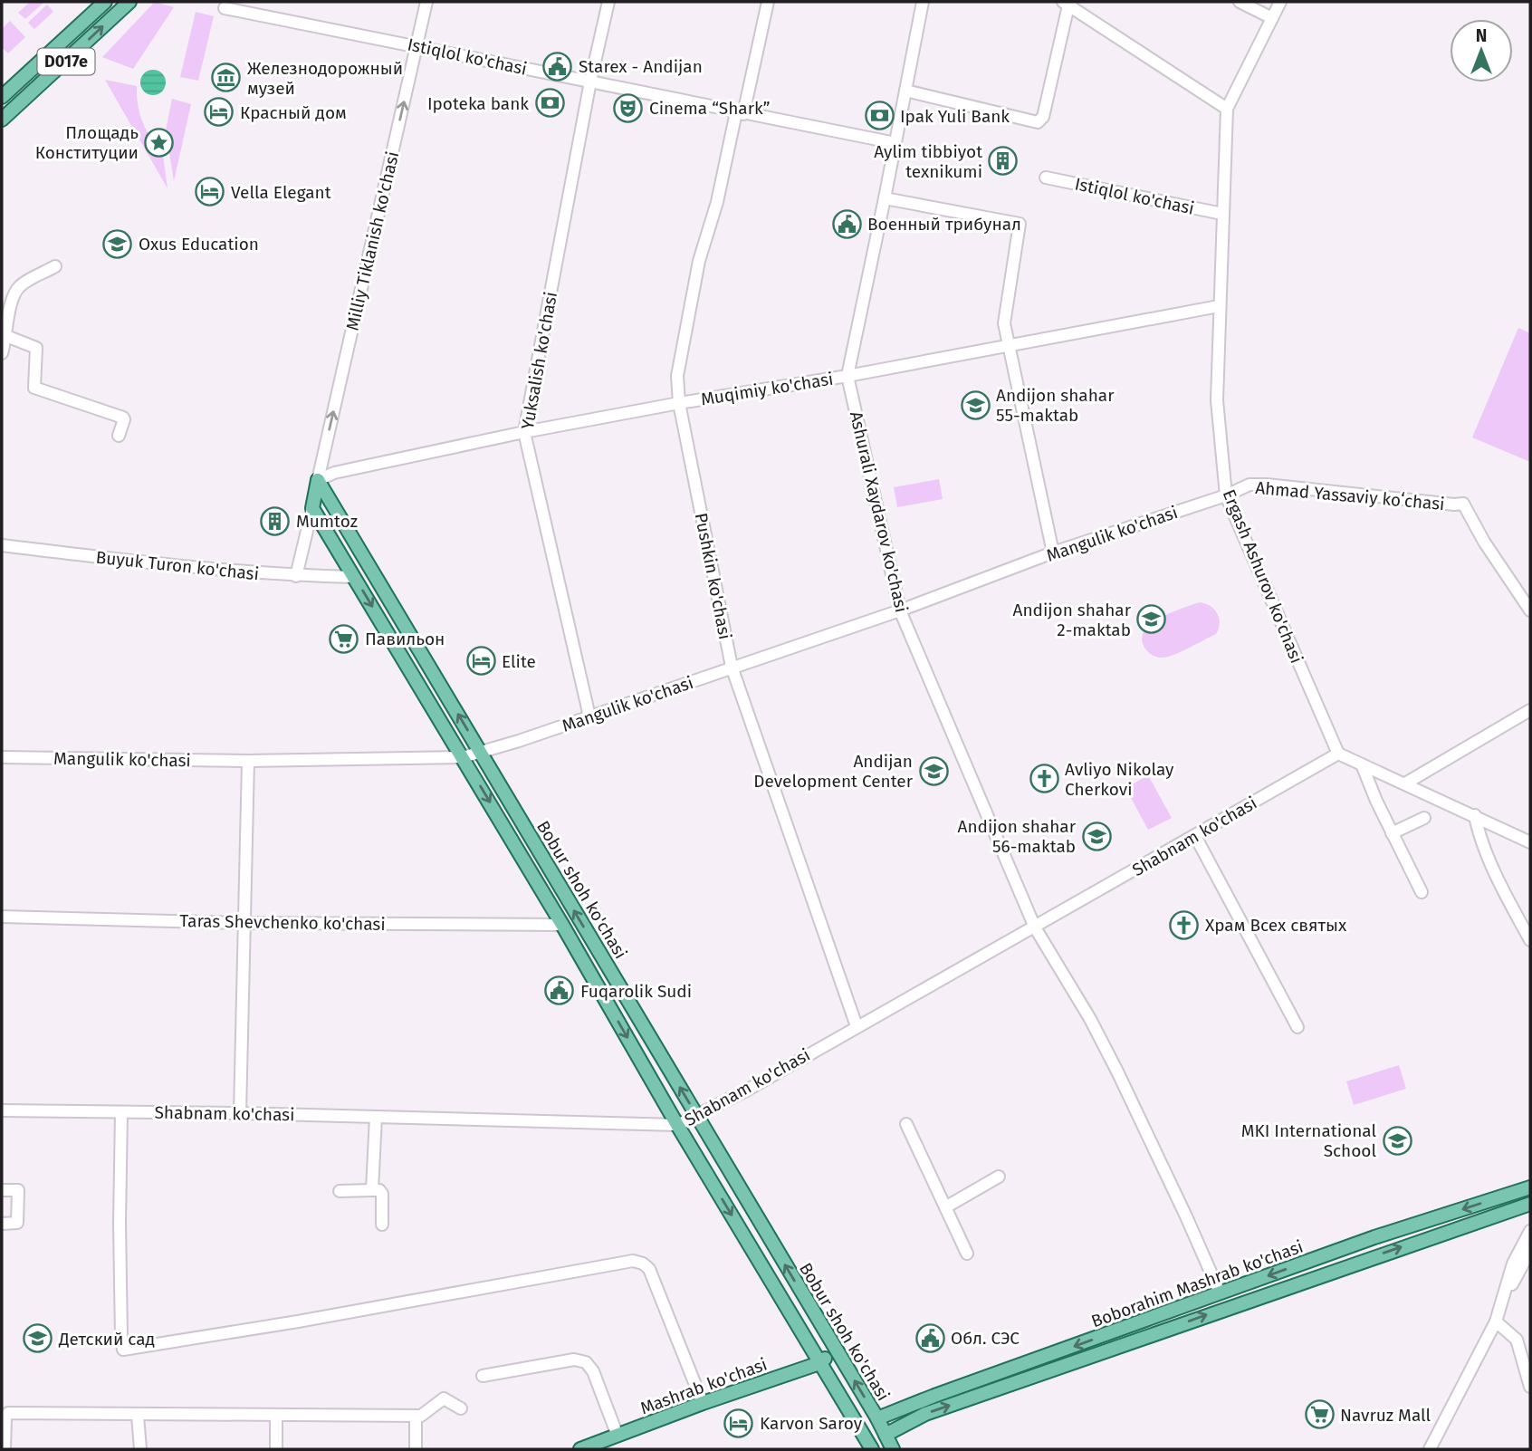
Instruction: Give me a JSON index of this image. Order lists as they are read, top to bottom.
{
  "streets": {
    "main road": [
      "D017e",
      "Bobur shoh ko'chasi",
      "Boborahim Mashrab ko'chasi",
      "Mashrab ko'chasi"
    ],
    "street": [
      "Istiqlol ko'chasi",
      "Milliy Tiklanish ko'chasi",
      "Yuksalish ko'chasi",
      "Muqimiy ko'chasi",
      "Ahmad Yassaviy koʻchasi",
      "Ashurali Xaydarov ko'chasi",
      "Mangulik ko'chasi",
      "Buyuk Turon ko'chasi",
      "Pushkin ko'chasi",
      "Ergash Ashurov ko'chasi",
      "Shabnam ko'chasi",
      "Taras Shevchenko ko'chasi"
    ]
  },
  "crossings": [
    ["Istiqlol ko'chasi", "Milliy Tiklanish ko'chasi"],
    ["Istiqlol ko'chasi", "Yuksalish ko'chasi"],
    ["Istiqlol ko'chasi", "Ashurali Xaydarov ko'chasi"],
    ["Istiqlol ko'chasi", "Pushkin ko'chasi"],
    ["Istiqlol ko'chasi", "Ergash Ashurov ko'chasi"],
    ["Milliy Tiklanish ko'chasi", "Muqimiy ko'chasi"],
    ["Milliy Tiklanish ko'chasi", "Bobur shoh ko'chasi"],
    ["Yuksalish ko'chasi", "Muqimiy ko'chasi"],
    ["Yuksalish ko'chasi", "Mangulik ko'chasi"],
    ["Muqimiy ko'chasi", "Ashurali Xaydarov ko'chasi"],
    ["Muqimiy ko'chasi", "Pushkin ko'chasi"],
    ["Muqimiy ko'chasi", "Ergash Ashurov ko'chasi"],
    ["Muqimiy ko'chasi", "Bobur shoh ko'chasi"],
    ["Ahmad Yassaviy koʻchasi", "Mangulik ko'chasi"],
    ["Ahmad Yassaviy koʻchasi", "Ergash Ashurov ko'chasi"],
    ["Ashurali Xaydarov ko'chasi", "Mangulik ko'chasi"],
    ["Ashurali Xaydarov ko'chasi", "Shabnam ko'chasi"],
    ["Ashurali Xaydarov ko'chasi", "Boborahim Mashrab ko'chasi"],
    ["Mangulik ko'chasi", "Pushkin ko'chasi"],
    ["Mangulik ko'chasi", "Ergash Ashurov ko'chasi"],
    ["Mangulik ko'chasi", "Bobur shoh ko'chasi"],
    ["Buyuk Turon ko'chasi", "Bobur shoh ko'chasi"],
    ["Pushkin ko'chasi", "Shabnam ko'chasi"],
    ["Ergash Ashurov ko'chasi", "Shabnam ko'chasi"],
    ["Shabnam ko'chasi", "Bobur shoh ko'chasi"],
    ["Bobur shoh ko'chasi", "Taras Shevchenko ko'chasi"],
    ["Bobur shoh ko'chasi", "Boborahim Mashrab ko'chasi"],
    ["Bobur shoh ko'chasi", "Mashrab ko'chasi"]
  ],
  "one_way": ["Milliy Tiklanish ko'chasi"],
  "places": {
    "public building": [
      "Starex - Andijan",
      "Военный трибунал",
      "Fuqarolik Sudi",
      "Обл. СЭС"
    ],
    "museum": ["Железнодорожный музей"],
    "bank": ["Ipoteka bank", "Ipak Yuli Bank"],
    "theatre": ["Cinema “Shark”"],
    "hotel": [
      "Красный дом",
      "Vella Elegant",
      "Elite",
      "Karvon Saroy"
    ],
    "place": ["Площадь Конституции"],
    "building": ["Aylim tibbiyot texnikumi", "Mumtoz"],
    "school or university": [
      "Oxus Education",
      "Andijon shahar 55-maktab",
      "Andijon shahar 2-maktab",
      "Andijan Development Center",
      "Andijon shahar 56-maktab",
      "MKI International School",
      "Детский сад"
    ],
    "supermarket": ["Павильон", "Navruz Mall"],
    "church": ["Avliyo Nikolay Cherkovi", "Храм Всех святых"]
  },
  "north": "top"
}
